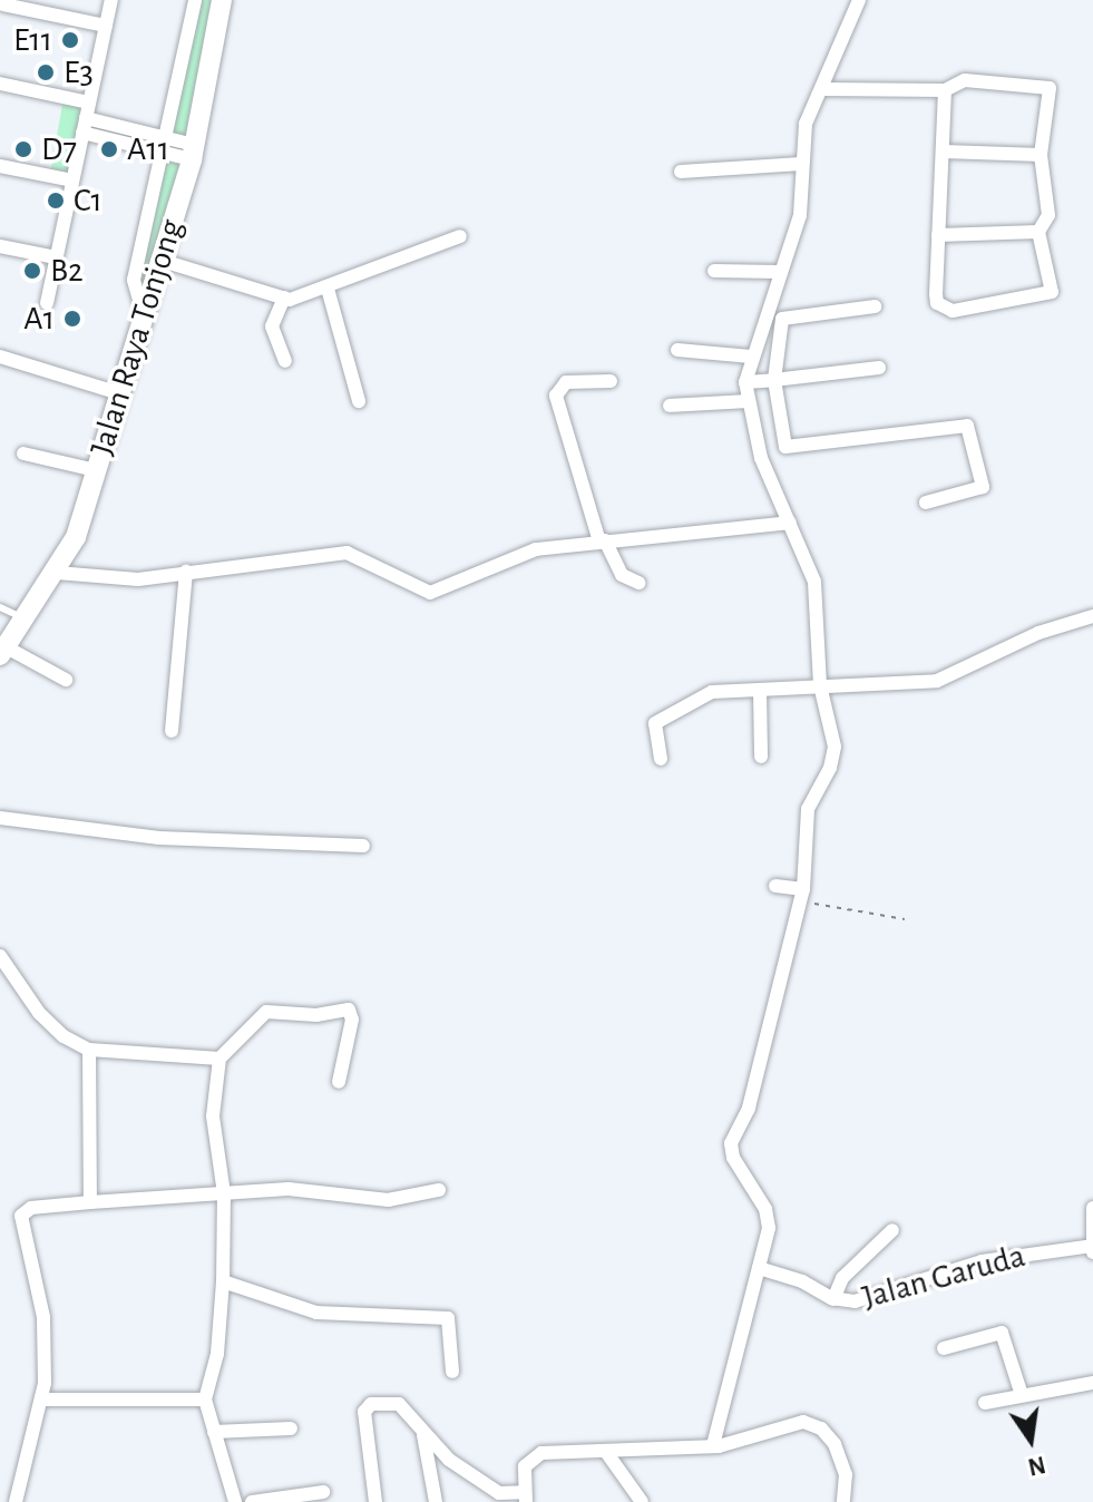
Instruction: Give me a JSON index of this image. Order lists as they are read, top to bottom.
{
  "streets": {
    "main road": ["Jalan Raya Tonjong"],
    "street": ["Jalan Garuda"]
  },
  "places": [
    "E11",
    "E3",
    "D7",
    "A11",
    "C1",
    "B2",
    "A1"
  ],
  "north": "bottom"
}
